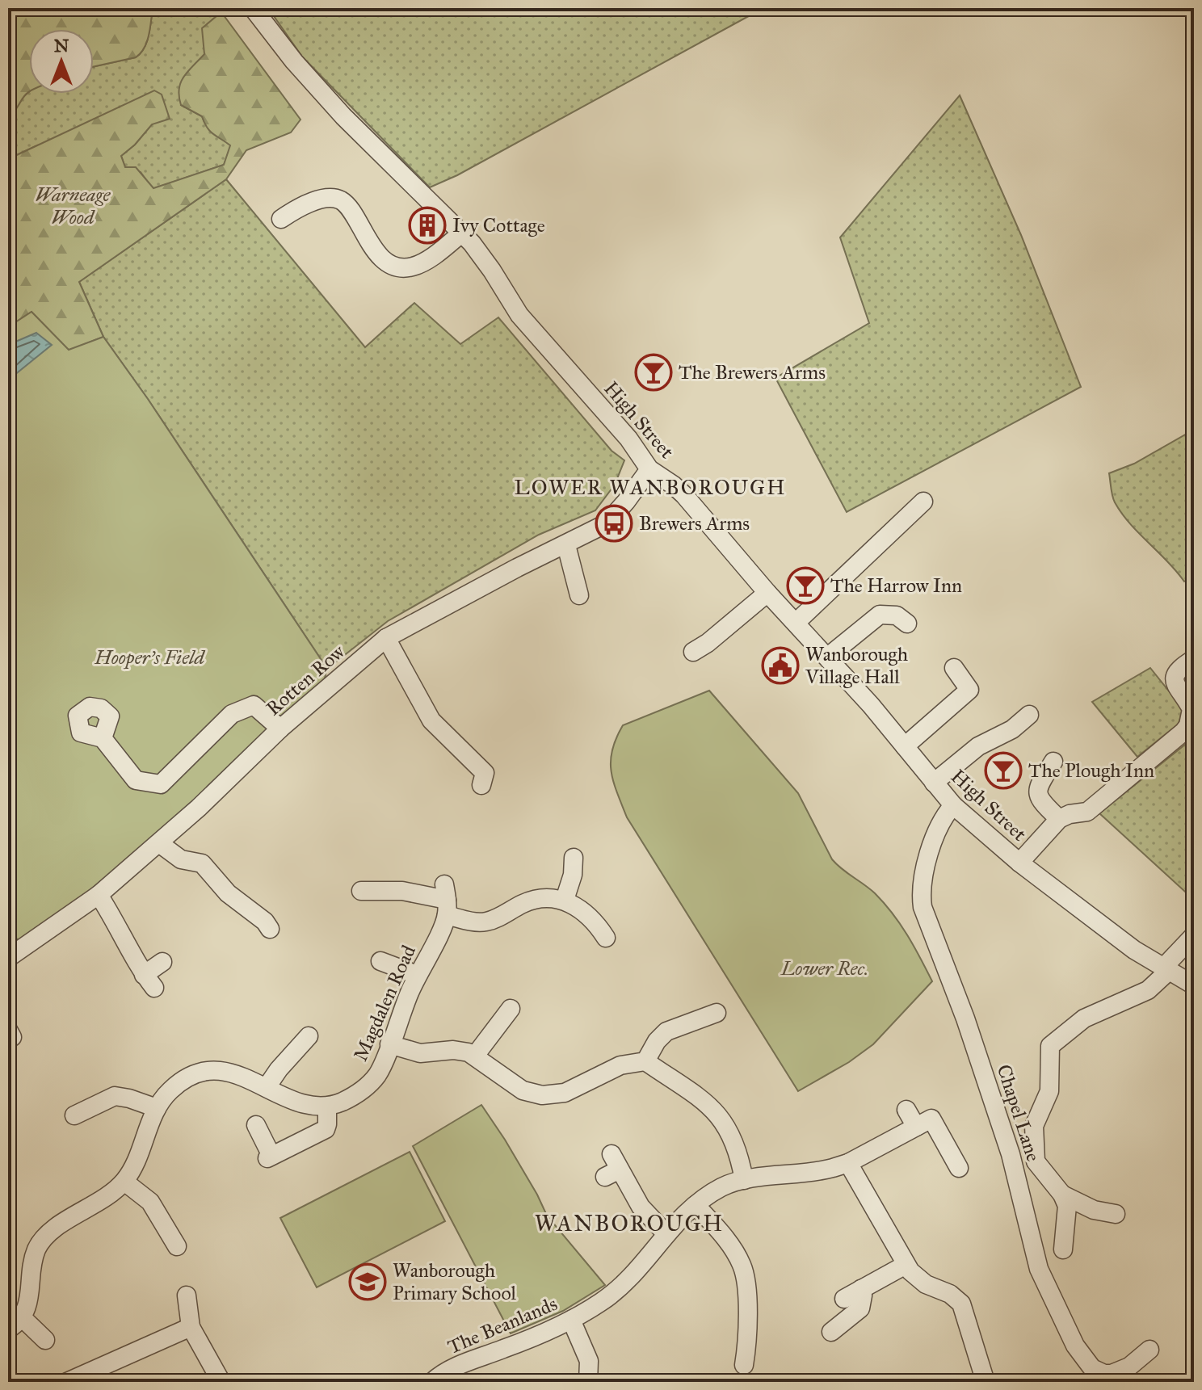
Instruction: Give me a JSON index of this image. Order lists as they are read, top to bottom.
{
  "streets": {
    "street": [
      "High Street",
      "Rotten Row",
      "Magdalen Road",
      "Chapel Lane",
      "The Beanlands"
    ]
  },
  "crossings": [
    ["High Street", "Rotten Row"],
    ["High Street", "Chapel Lane"]
  ],
  "districts": ["LOWER WANBOROUGH", "WANBOROUGH"],
  "parks": ["Warneage Wood", "Hooper's Field", "Lower Rec."],
  "places": {
    "building": ["Ivy Cottage"],
    "bar": ["The Brewers Arms", "The Harrow Inn", "The Plough Inn"],
    "bus stop": ["Brewers Arms"],
    "public building": ["Wanborough Village Hall"],
    "school or university": ["Wanborough Primary School"]
  },
  "north": "top"
}
